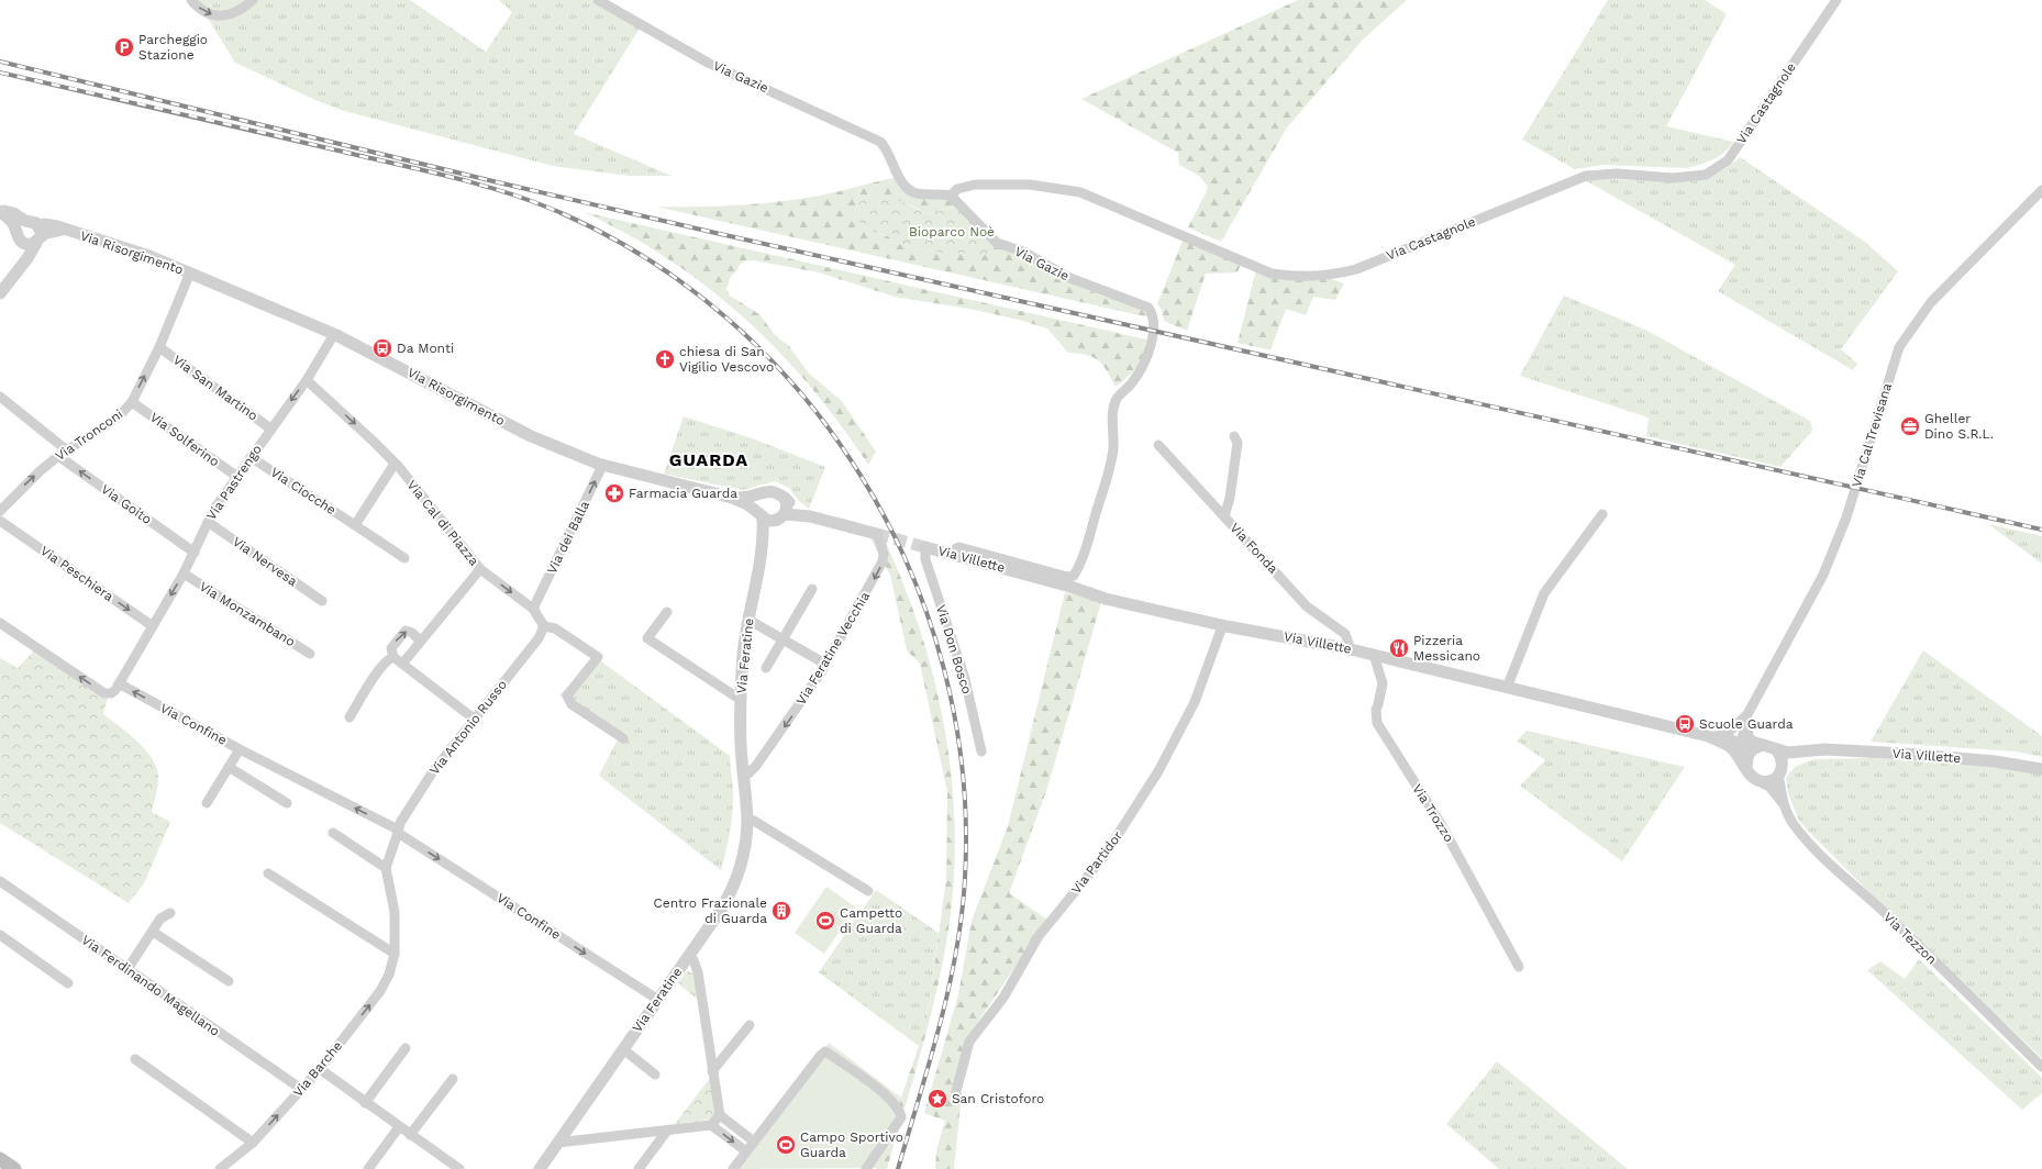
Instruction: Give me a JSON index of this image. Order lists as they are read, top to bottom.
{
  "streets": {
    "street": [
      "Via Gazie",
      "Via Castagnole",
      "Via Risorgimento",
      "Via San Martino",
      "Via Tronconi",
      "Via Cal Trevisana",
      "Via Solferino",
      "Via Pastrengo",
      "Via Ciocche",
      "Via Goito",
      "Via Cal di Piazza",
      "Via dei Balla",
      "Via Fonda",
      "Via Villette",
      "Via Nervesa",
      "Via Peschiera",
      "Via Monzambano",
      "Via Feratine Vecchia",
      "Via Don Bosco",
      "Via Feratine",
      "Via Confine",
      "Via Antonio Russo",
      "Via Trozzo",
      "Via Partidor",
      "Via Tezzon",
      "Via Ferdinando Magellano",
      "Via Barche"
    ]
  },
  "crossings": [
    ["Via Gazie", "Via Castagnole"],
    ["Via Gazie", "Via Villette"],
    ["Via Risorgimento", "Via Tronconi"],
    ["Via Risorgimento", "Via Pastrengo"],
    ["Via Risorgimento", "Via dei Balla"],
    ["Via Risorgimento", "Via Feratine Vecchia"],
    ["Via Risorgimento", "Via Feratine"],
    ["Via San Martino", "Via Tronconi"],
    ["Via San Martino", "Via Pastrengo"],
    ["Via Tronconi", "Via Solferino"],
    ["Via Tronconi", "Via Goito"],
    ["Via Cal Trevisana", "Via Villette"],
    ["Via Cal Trevisana", "Via Tezzon"],
    ["Via Solferino", "Via Pastrengo"],
    ["Via Pastrengo", "Via Ciocche"],
    ["Via Pastrengo", "Via Goito"],
    ["Via Pastrengo", "Via Cal di Piazza"],
    ["Via Pastrengo", "Via Nervesa"],
    ["Via Pastrengo", "Via Peschiera"],
    ["Via Pastrengo", "Via Monzambano"],
    ["Via Pastrengo", "Via Confine"],
    ["Via Cal di Piazza", "Via dei Balla"],
    ["Via Cal di Piazza", "Via Antonio Russo"],
    ["Via Fonda", "Via Villette"],
    ["Via Villette", "Via Don Bosco"],
    ["Via Villette", "Via Trozzo"],
    ["Via Villette", "Via Partidor"],
    ["Via Villette", "Via Tezzon"],
    ["Via Feratine Vecchia", "Via Feratine"],
    ["Via Feratine", "Via Confine"],
    ["Via Confine", "Via Antonio Russo"],
    ["Via Ferdinando Magellano", "Via Barche"]
  ],
  "one_way": [
    "Via Tronconi",
    "Via Goito",
    "Via Cal di Piazza",
    "Via dei Balla"
  ],
  "districts": ["GUARDA"],
  "parks": ["Bioparco Noè"],
  "places": {
    "parking": ["Parcheggio Stazione"],
    "bus stop": ["Da Monti", "Scuole Guarda"],
    "church": ["chiesa di San Vigilio Vescovo"],
    "office": ["Gheller Dino S.R.L."],
    "pharmacy": ["Farmacia Guarda"],
    "restaurant": ["Pizzeria Messicano"],
    "building": ["Centro Frazionale di Guarda"],
    "sports": ["Campetto di Guarda", "Campo Sportivo Guarda"],
    "place": ["San Cristoforo"]
  }
}
